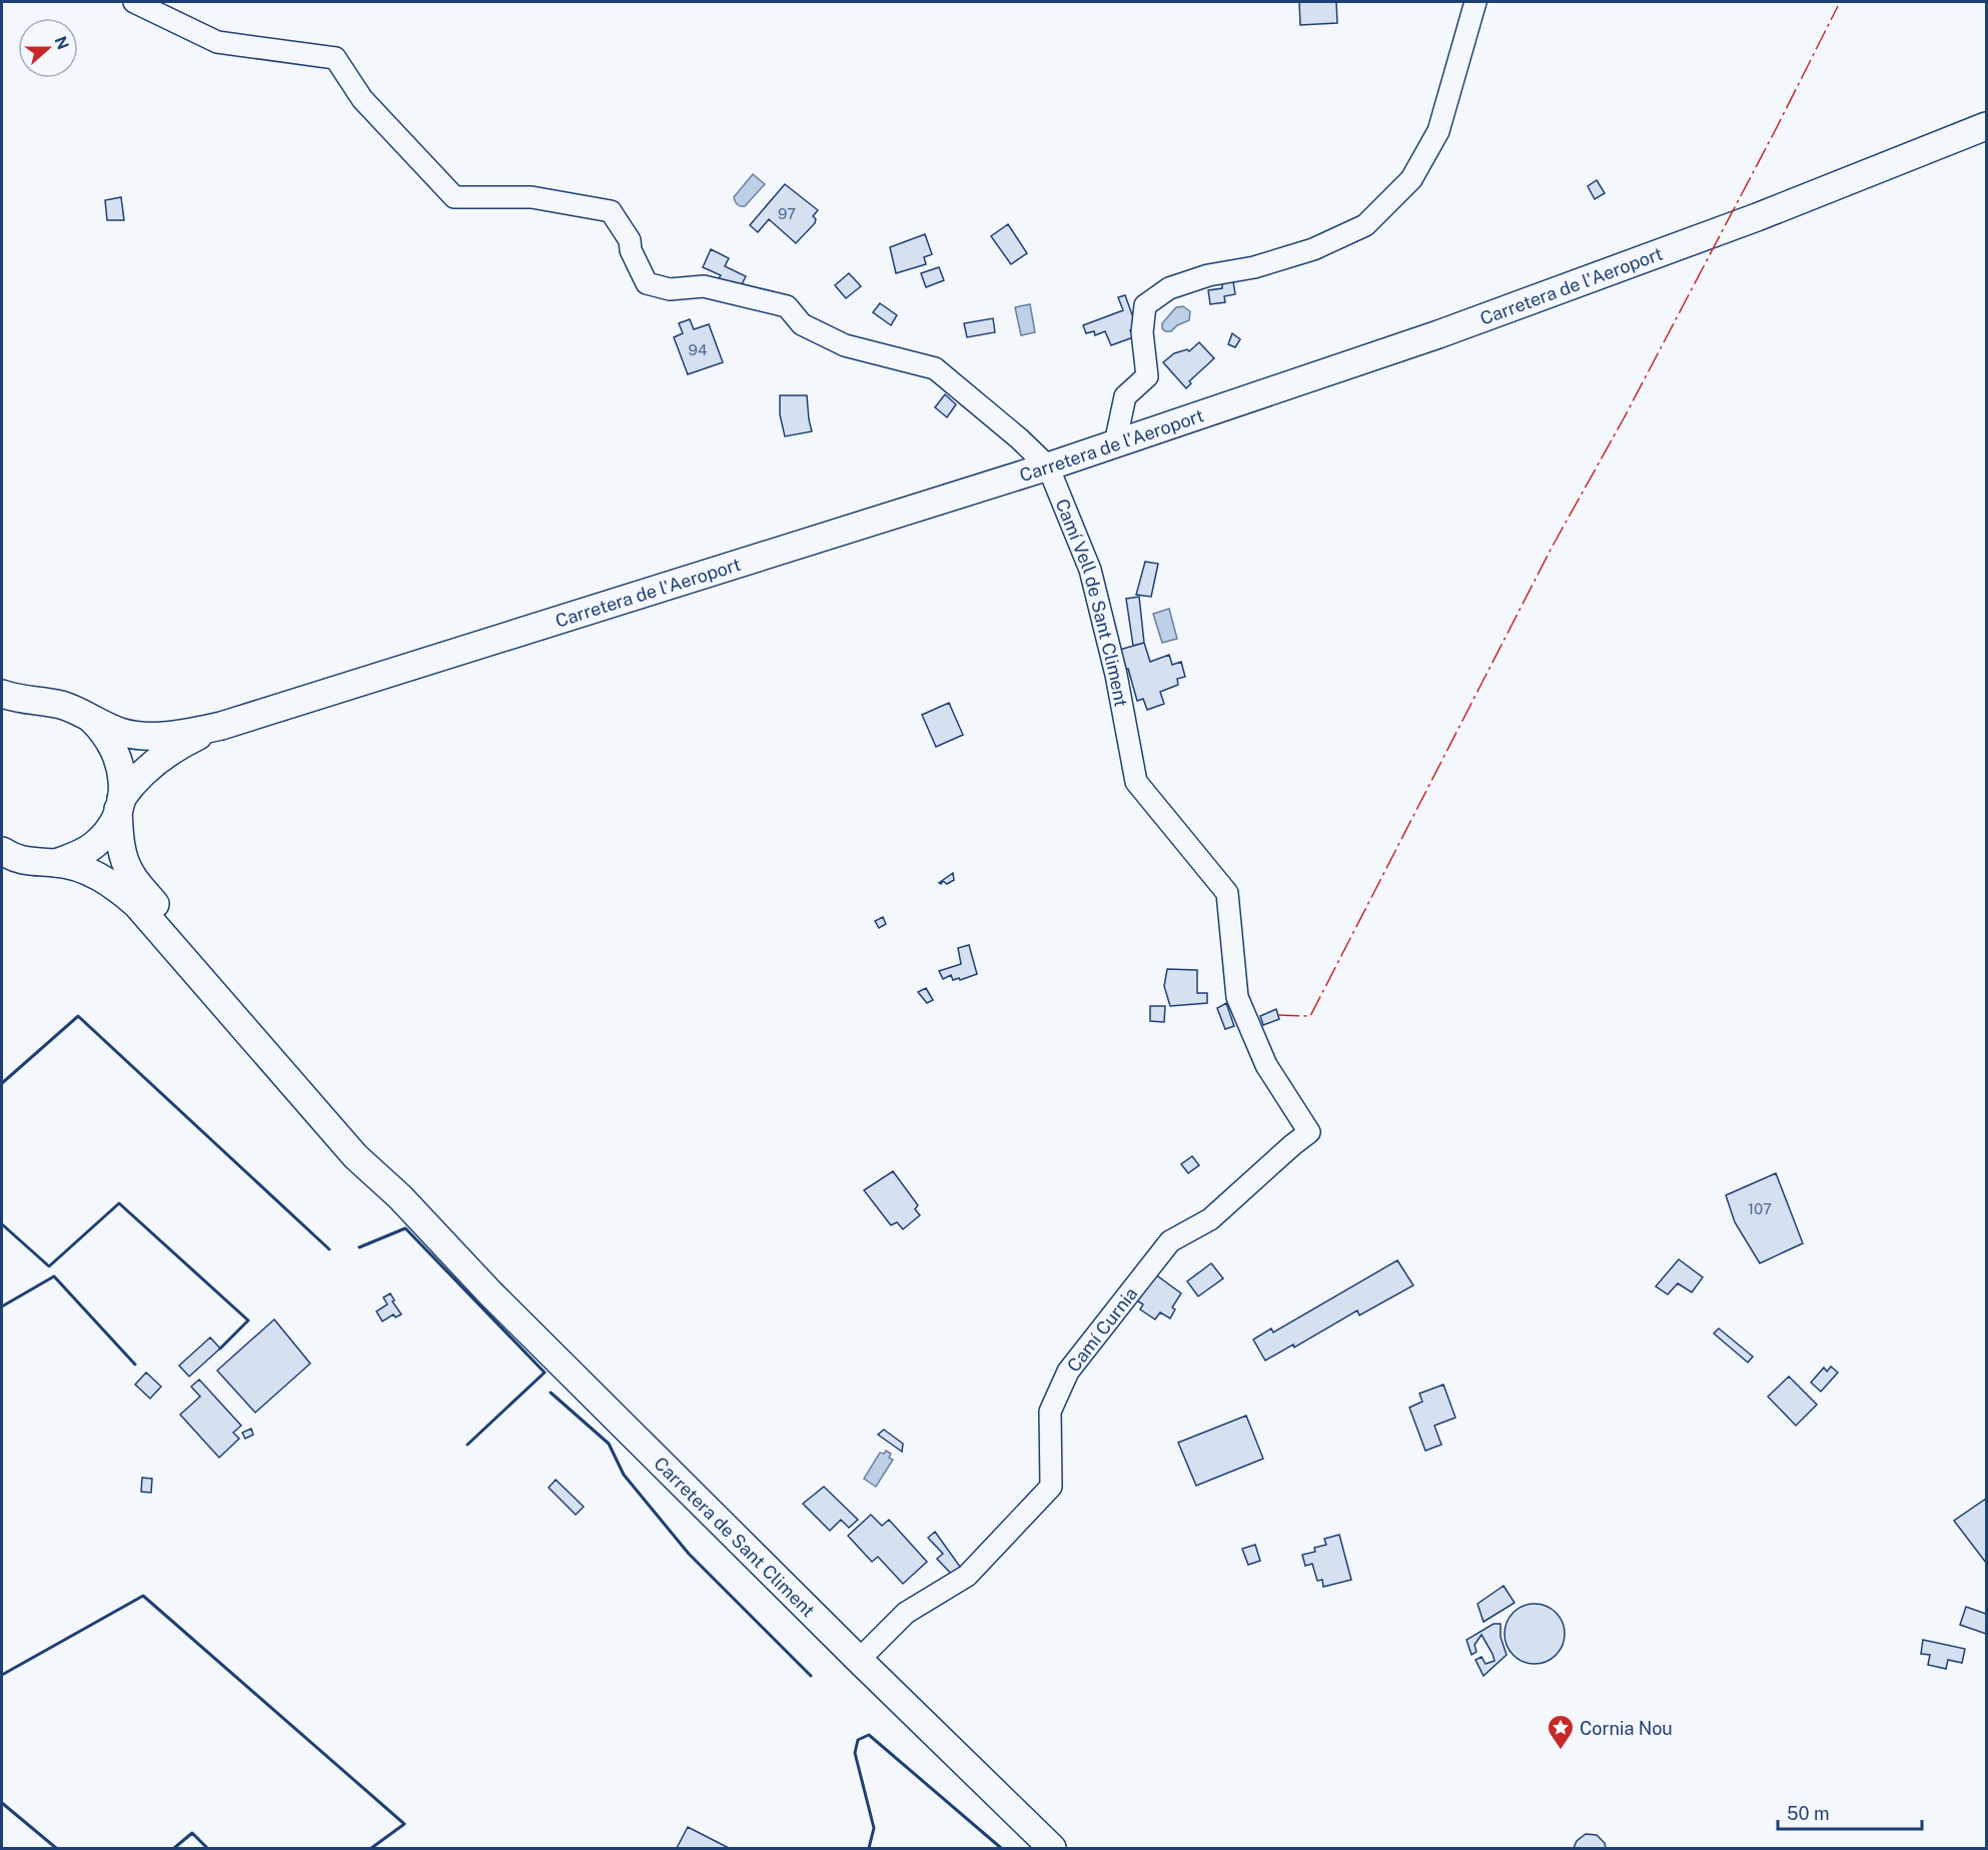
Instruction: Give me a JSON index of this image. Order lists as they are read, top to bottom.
{
  "streets": {
    "main road": ["Carretera de l'Aeroport", "Carretera de Sant Climent"],
    "street": ["Camí Vell de Sant Climent", "Camí Curnia"]
  },
  "crossings": [
    ["Carretera de l'Aeroport", "Camí Vell de Sant Climent"],
    ["Camí Vell de Sant Climent", "Camí Curnia"],
    ["Camí Curnia", "Carretera de Sant Climent"]
  ],
  "places": {
    "place": ["Cornia Nou"]
  },
  "house_numbers": ["97", "94", "107"],
  "scale_bar": "50 m",
  "north": "right"
}
